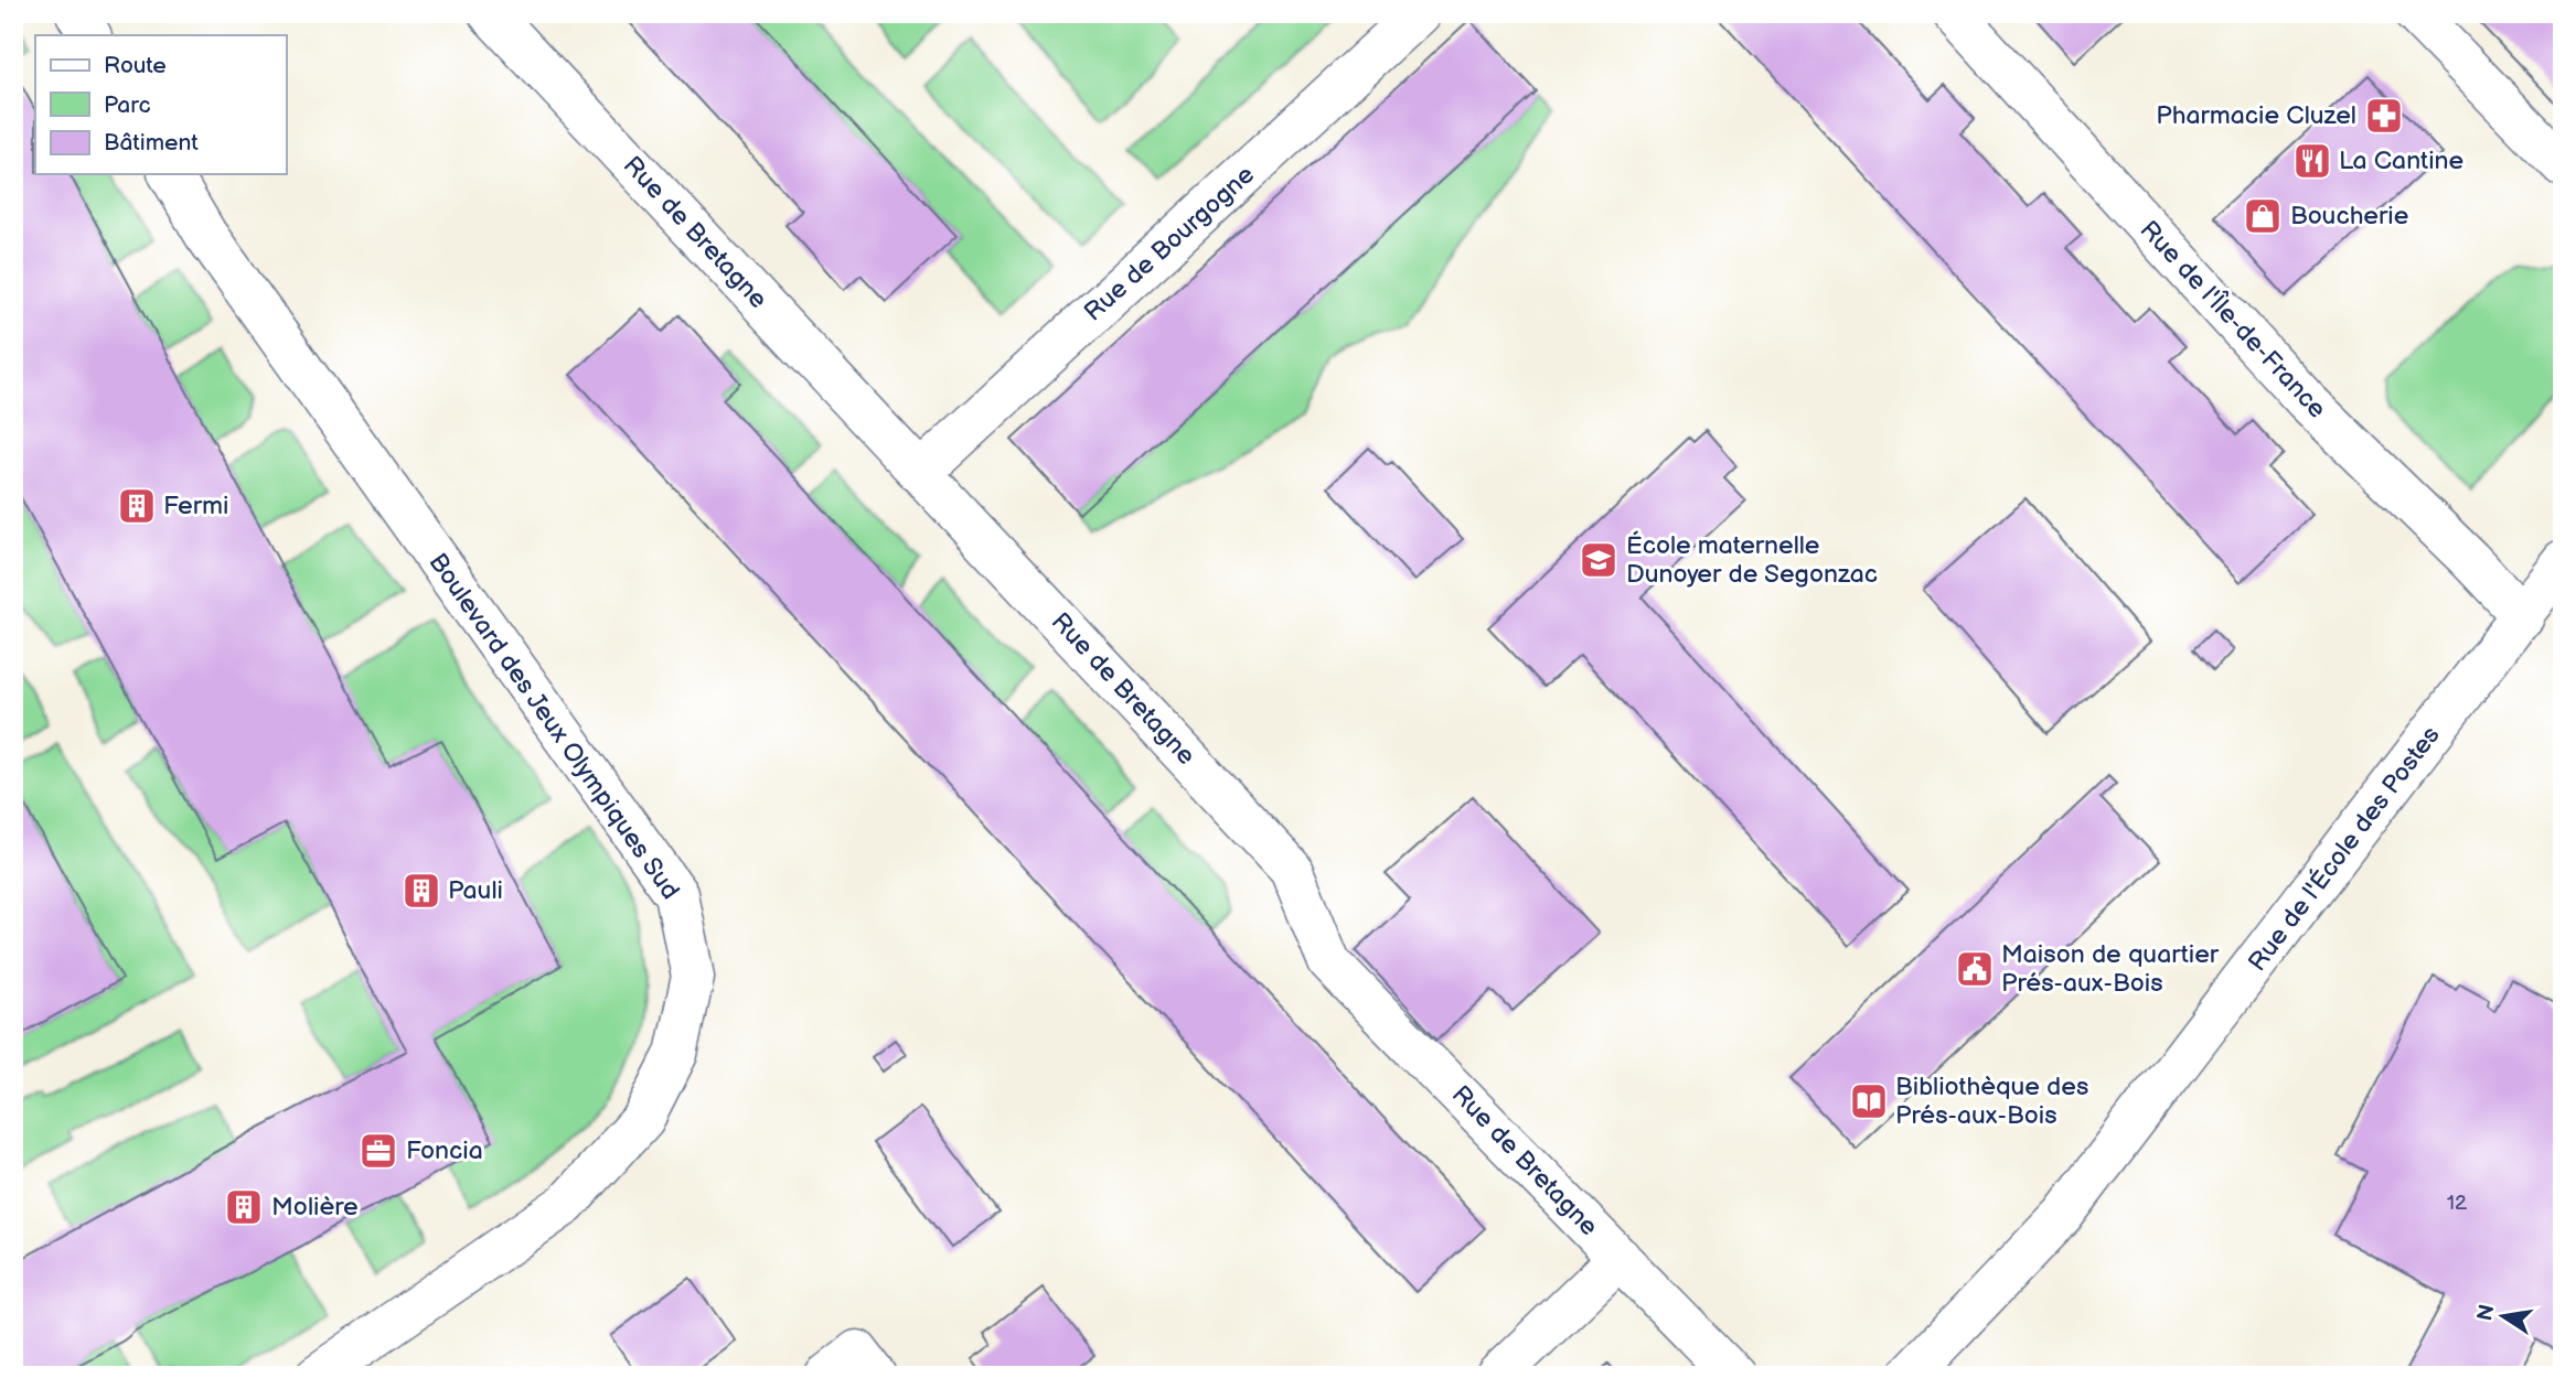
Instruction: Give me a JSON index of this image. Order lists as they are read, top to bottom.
{
  "streets": {
    "street": [
      "Rue de Bretagne",
      "Rue de Bourgogne",
      "Rue de l'Île-de-France",
      "Boulevard des Jeux Olympiques Sud",
      "Rue de l'École des Postes"
    ]
  },
  "crossings": [
    ["Rue de Bretagne", "Rue de Bourgogne"],
    ["Rue de l'Île-de-France", "Rue de l'École des Postes"]
  ],
  "places": {
    "pharmacy": ["Pharmacie Cluzel"],
    "restaurant": ["La Cantine"],
    "shop": ["Boucherie"],
    "building": ["Fermi", "Pauli", "Molière"],
    "school or university": ["École maternelle Dunoyer de Segonzac"],
    "public building": ["Maison de quartier Prés-aux-Bois"],
    "library": ["Bibliothèque des Prés-aux-Bois"],
    "office": ["Foncia"]
  },
  "house_numbers": ["12"],
  "legend": ["Route", "Parc", "Bâtiment"],
  "north": "left"
}
